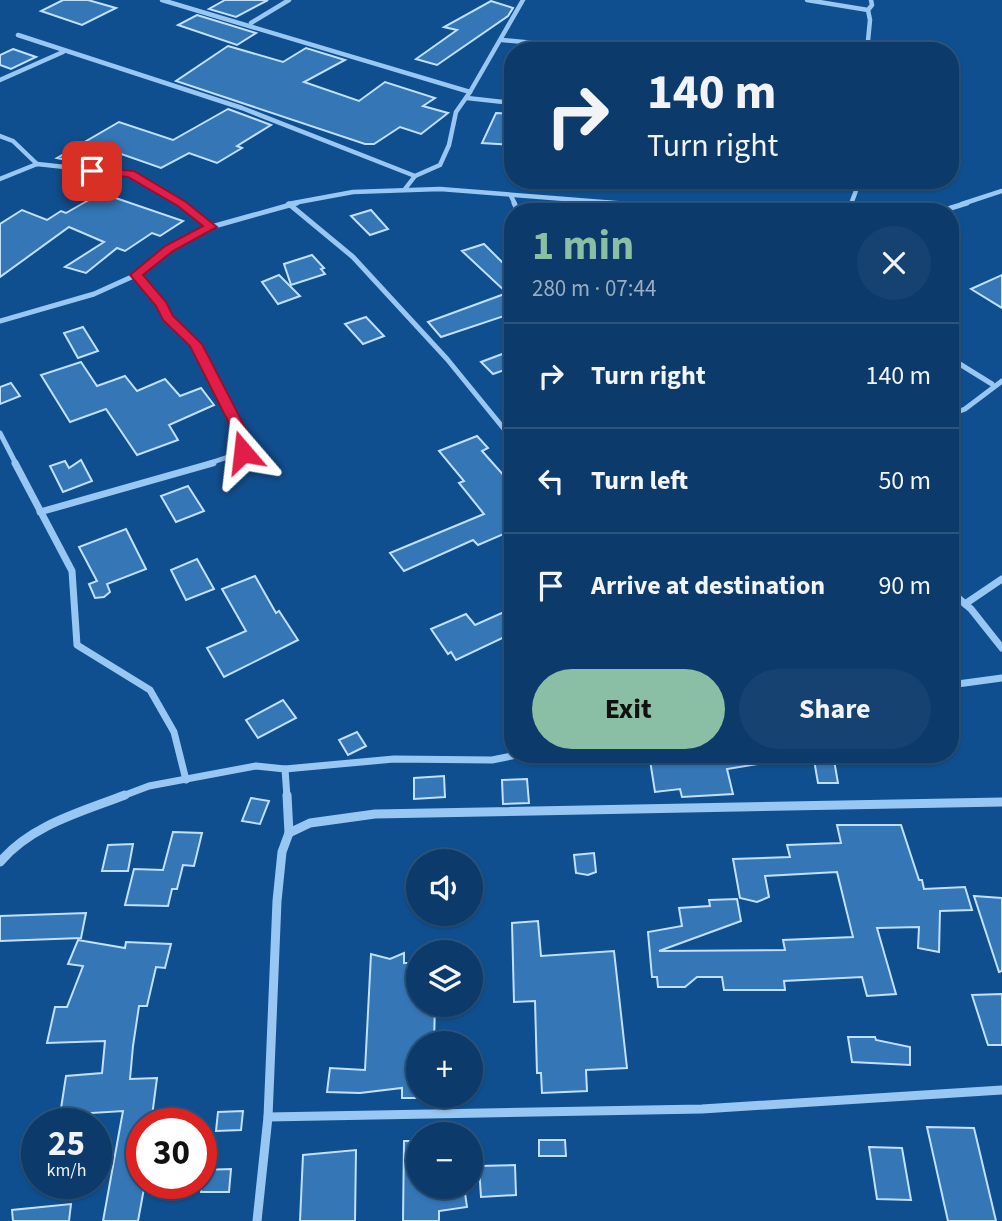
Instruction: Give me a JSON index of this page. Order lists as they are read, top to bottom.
{
  "page": {
    "turn": ["140 m", "Turn right"],
    "heading": ["1 min", "280 m · 07:44"],
    "list": [
      {
        "name": "Turn right",
        "value": "140 m"
      },
      {
        "name": "Turn left",
        "value": "50 m"
      },
      {
        "name": "Arrive at destination",
        "value": "90 m"
      }
    ],
    "buttons": ["Exit", "Share"],
    "map_buttons": ["+", "−"],
    "speed": "25 km/h",
    "limit": "30"
  }
}
